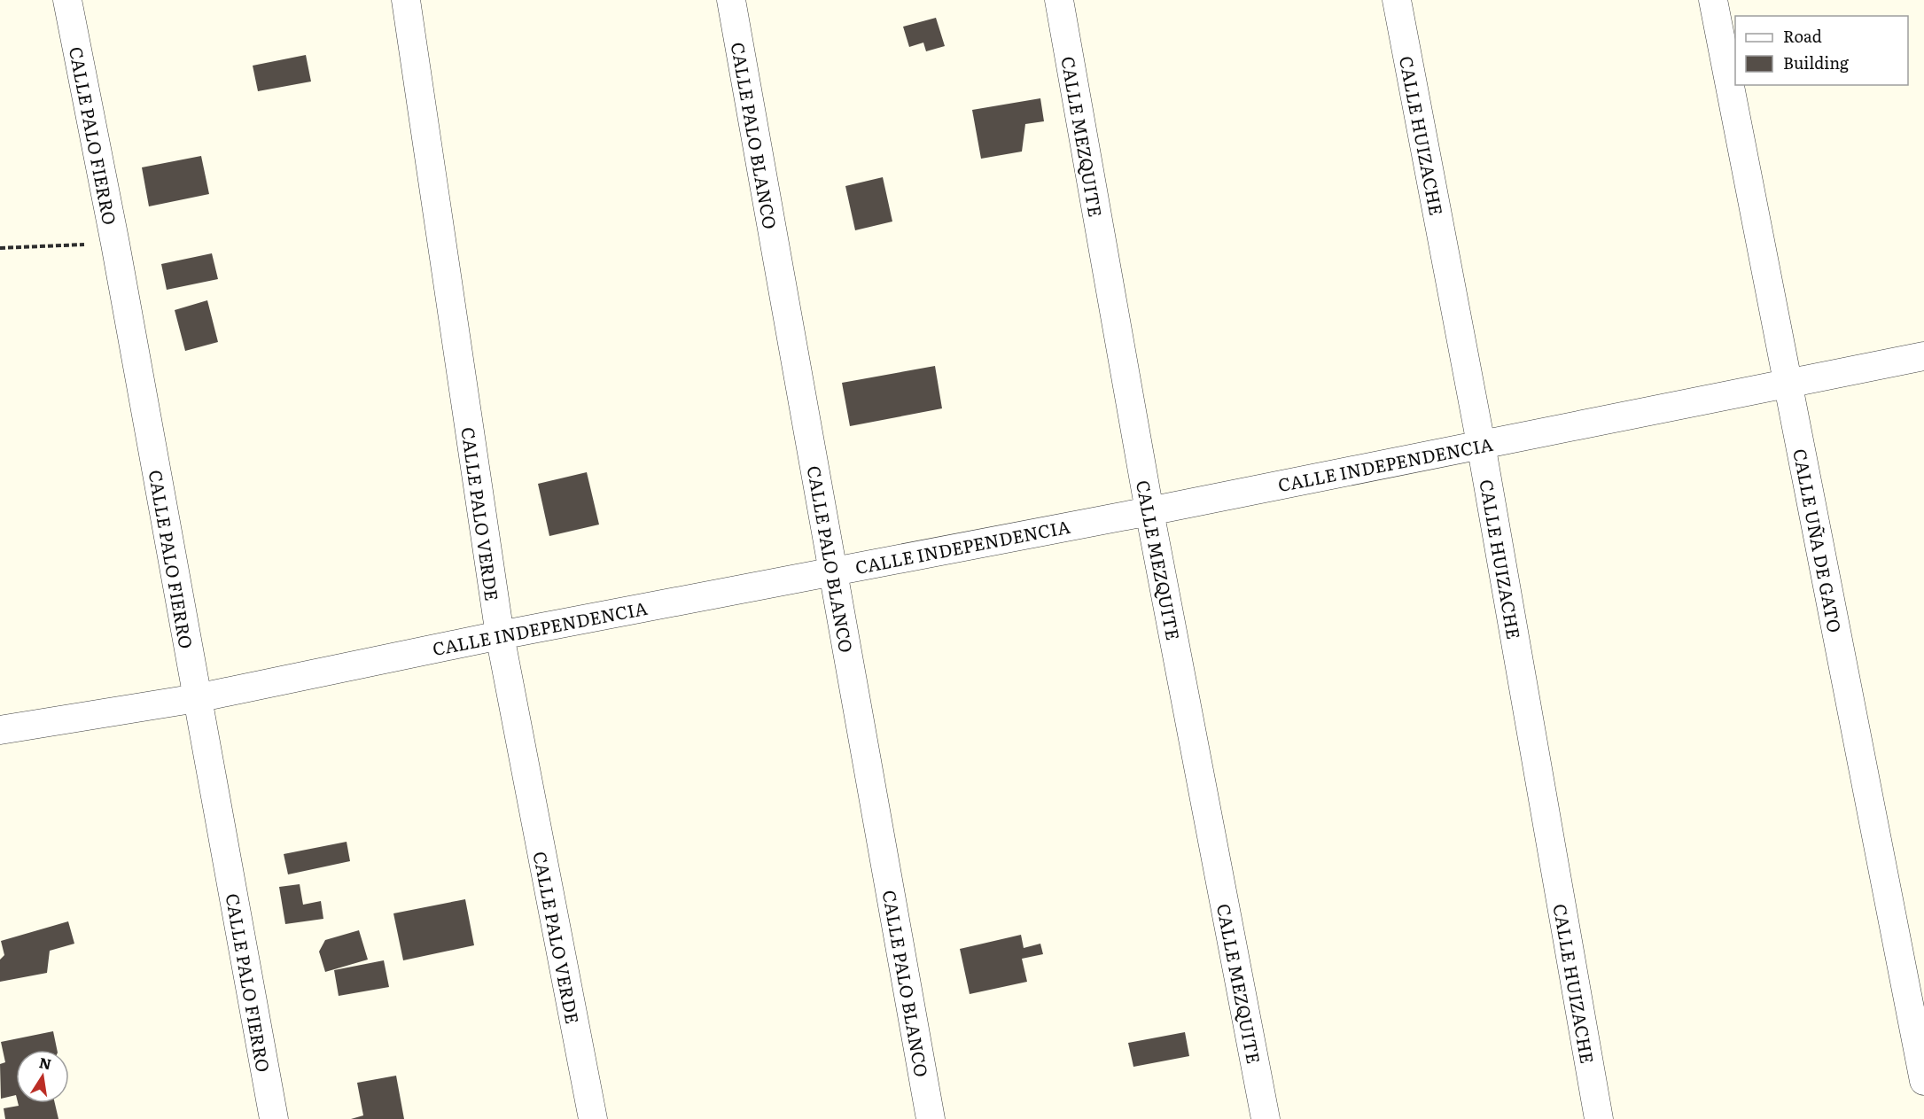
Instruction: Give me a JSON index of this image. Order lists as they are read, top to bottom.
{
  "streets": {
    "street": [
      "CALLE PALO FIERRO",
      "CALLE PALO BLANCO",
      "CALLE HUIZACHE",
      "CALLE MEZQUITE",
      "CALLE INDEPENDENCIA",
      "CALLE PALO VERDE",
      "CALLE UÑA DE GATO"
    ]
  },
  "crossings": [
    ["CALLE PALO FIERRO", "CALLE INDEPENDENCIA"],
    ["CALLE PALO BLANCO", "CALLE INDEPENDENCIA"],
    ["CALLE HUIZACHE", "CALLE INDEPENDENCIA"],
    ["CALLE MEZQUITE", "CALLE INDEPENDENCIA"],
    ["CALLE INDEPENDENCIA", "CALLE PALO VERDE"],
    ["CALLE INDEPENDENCIA", "CALLE UÑA DE GATO"]
  ],
  "legend": ["Road", "Building"],
  "north": "top"
}
